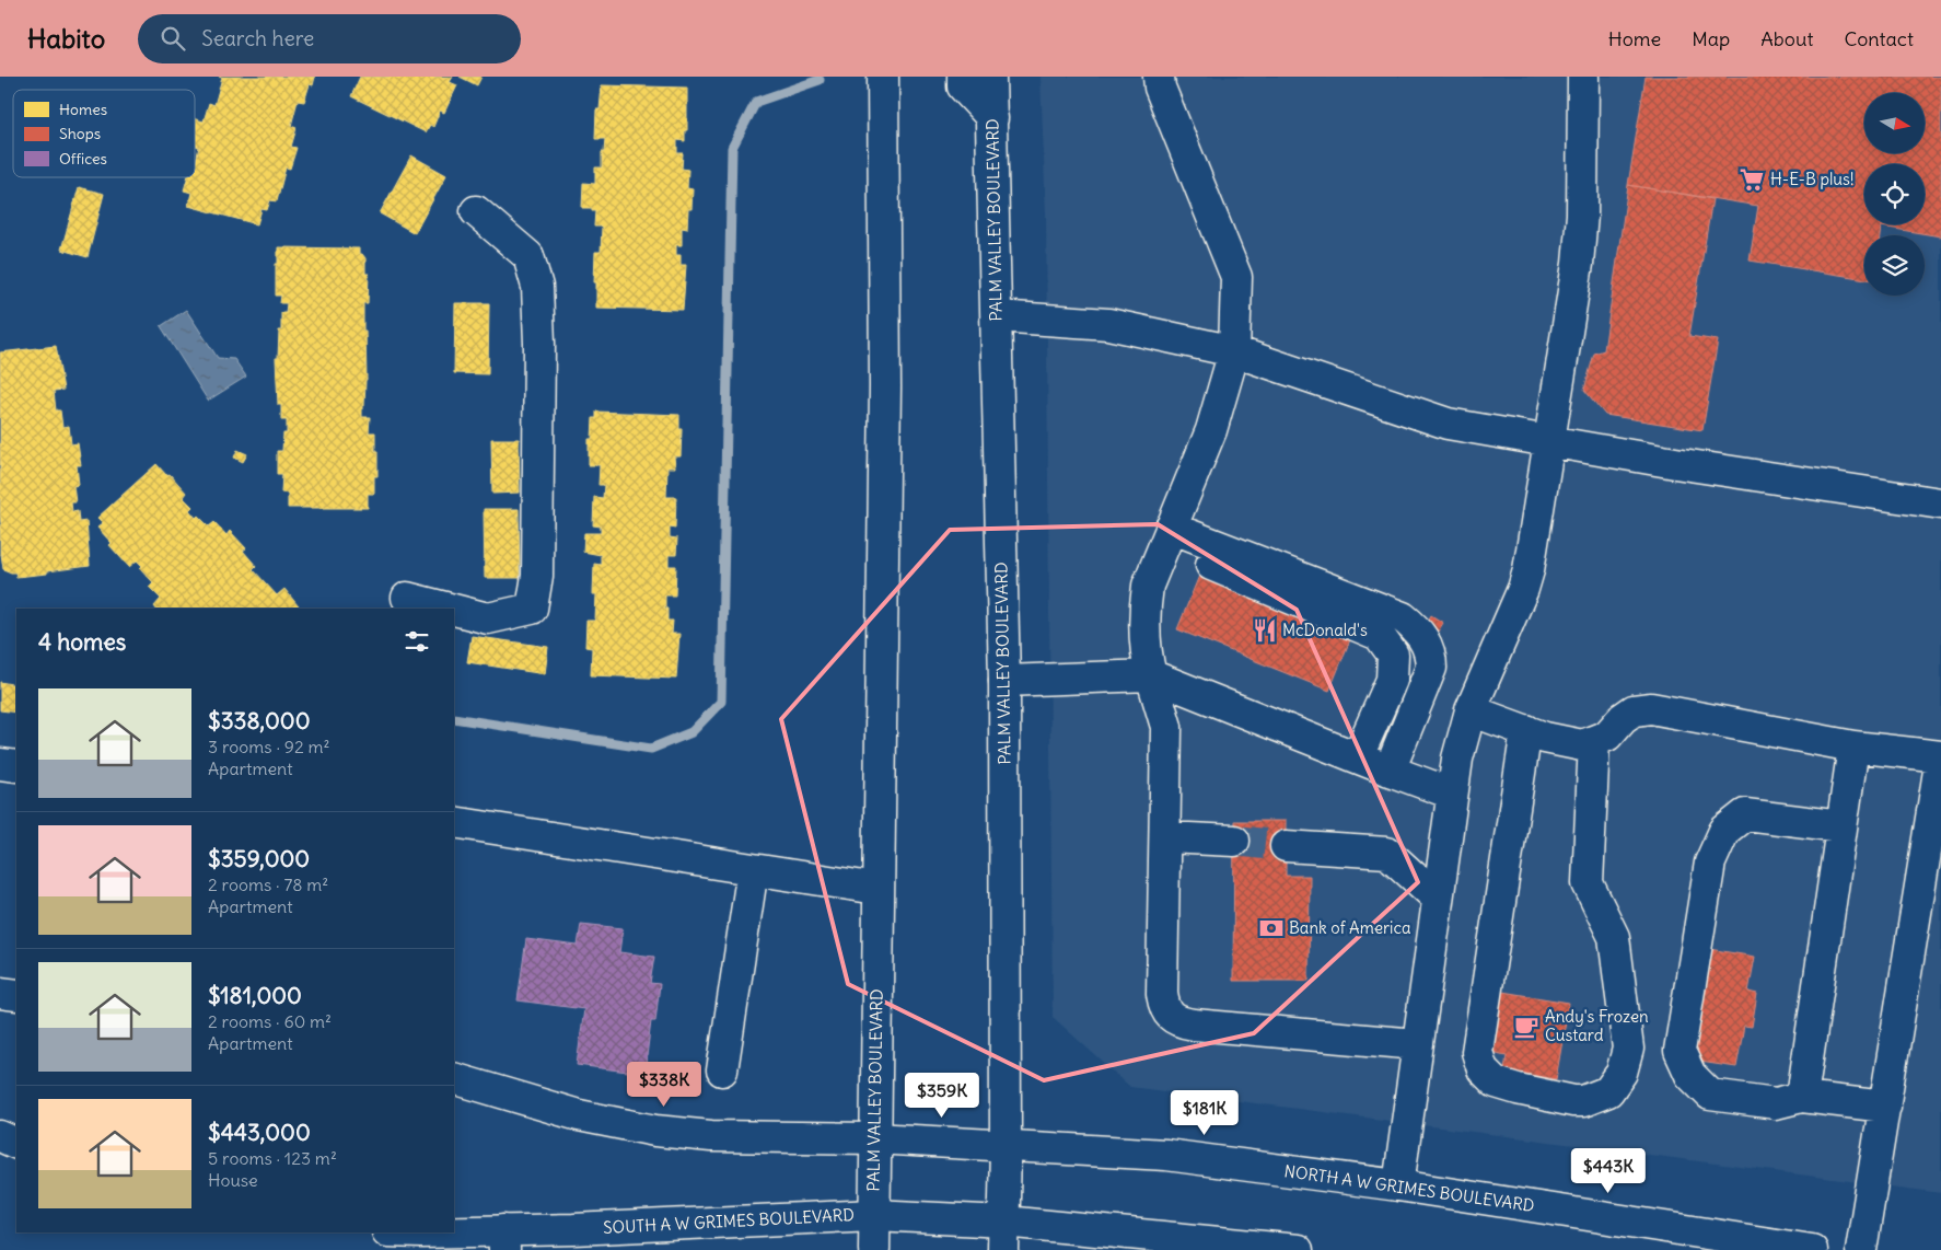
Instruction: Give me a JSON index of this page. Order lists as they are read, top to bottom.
{
  "streets": {
    "main road": ["PALM VALLEY BOULEVARD", "NORTH A W GRIMES BOULEVARD", "SOUTH A W GRIMES BOULEVARD"]
  },
  "crossings": [
    ["PALM VALLEY BOULEVARD", "NORTH A W GRIMES BOULEVARD"],
    ["PALM VALLEY BOULEVARD", "SOUTH A W GRIMES BOULEVARD"]
  ],
  "places": {
    "supermarket": ["H-E-B plus!"],
    "restaurant": ["McDonald's"],
    "bank": ["Bank of America"],
    "cafe": ["Andy's Frozen Custard"]
  },
  "legend": ["Homes", "Shops", "Offices"],
  "north": "right",
  "page": {
    "header": "Habito",
    "search": "Search here",
    "nav": [
      "Home",
      "Map",
      "About",
      "Contact"
    ],
    "heading": "4 homes",
    "list": [
      {
        "name": "$338,000",
        "note": "3 rooms · 92 m² · Apartment"
      },
      {
        "name": "$359,000",
        "note": "2 rooms · 78 m² · Apartment"
      },
      {
        "name": "$181,000",
        "note": "2 rooms · 60 m² · Apartment"
      },
      {
        "name": "$443,000",
        "note": "5 rooms · 123 m² · House"
      }
    ],
    "price": [
      "$338K",
      "$359K",
      "$181K",
      "$443K"
    ]
  }
}
